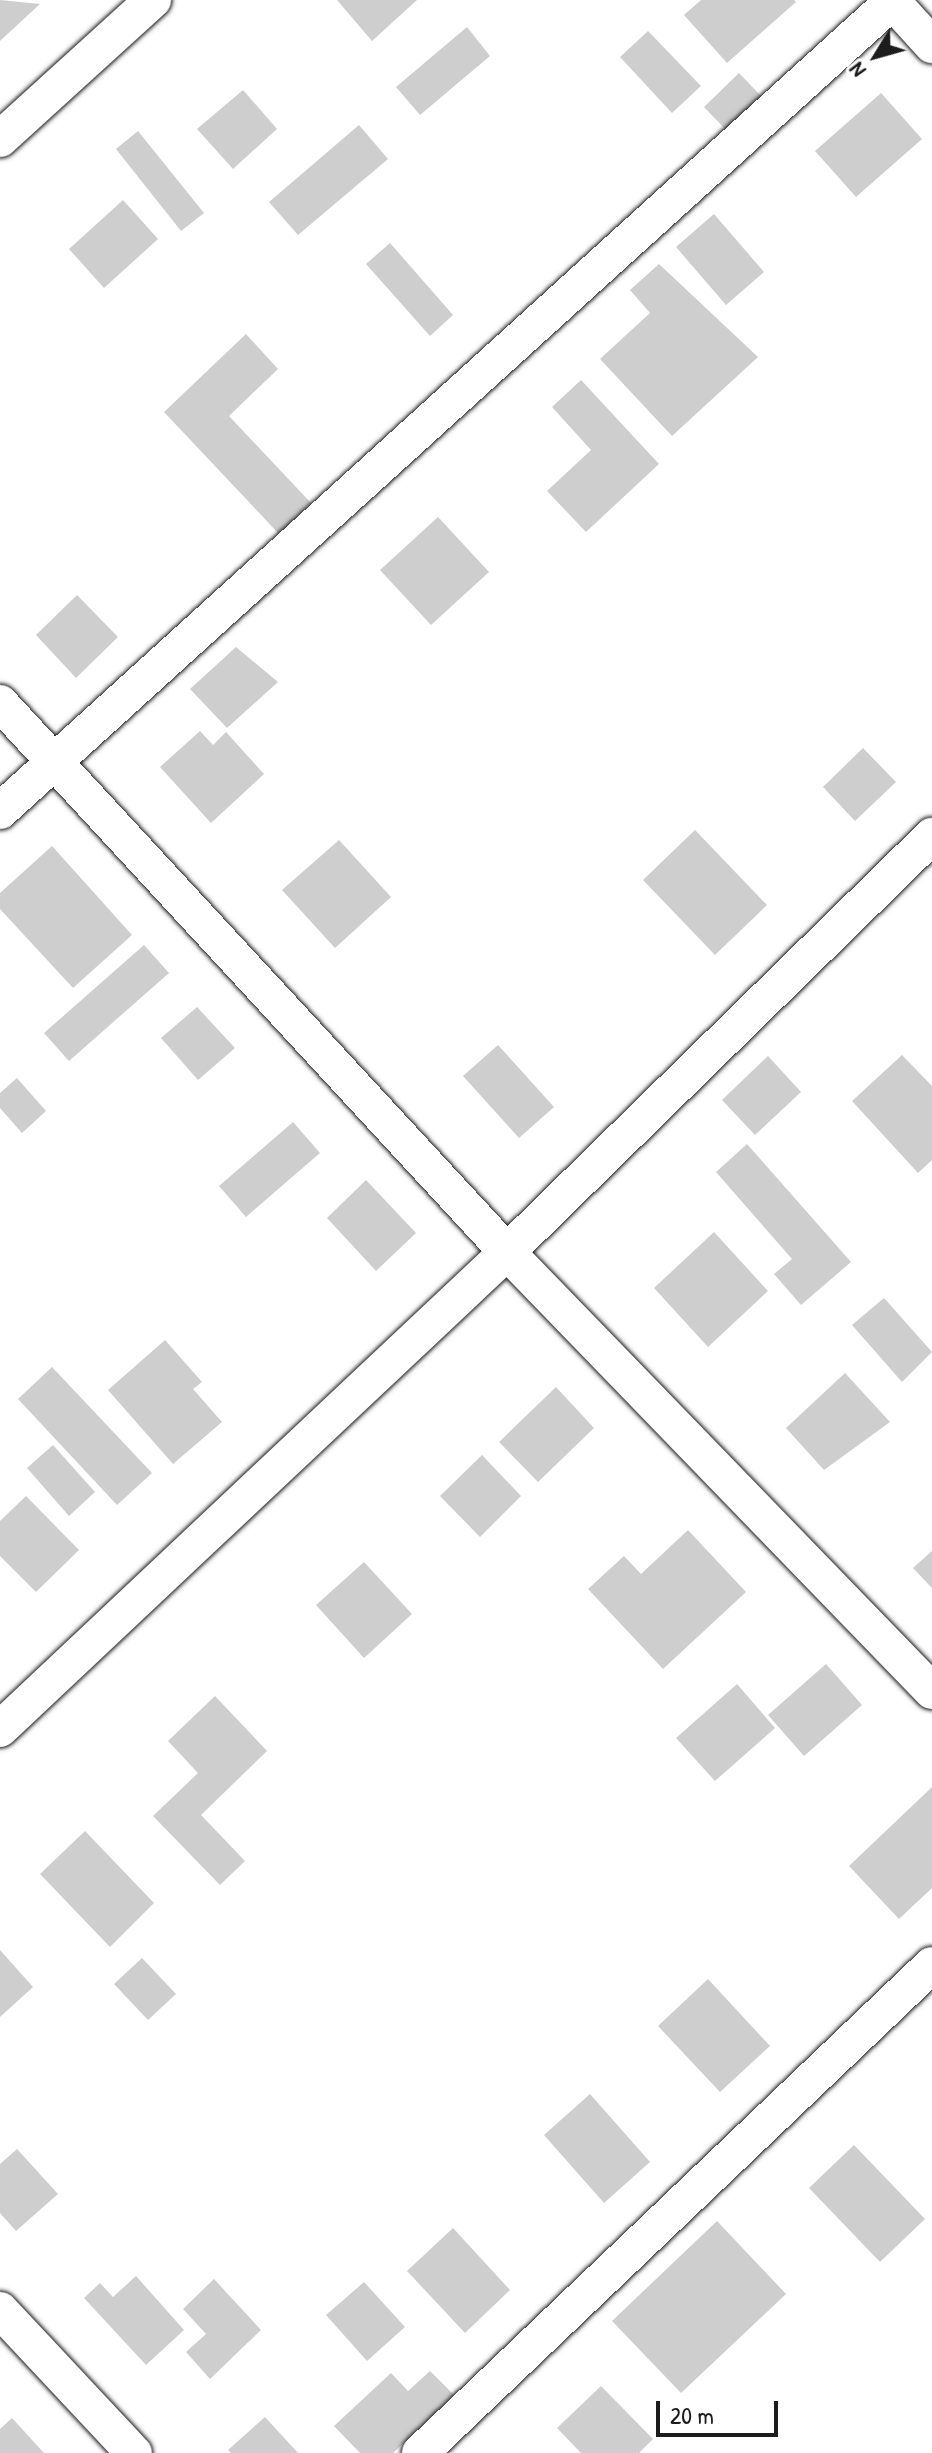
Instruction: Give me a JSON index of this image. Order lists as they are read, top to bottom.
{
  "scale_bar": "20 m",
  "north": "bottom left"
}
